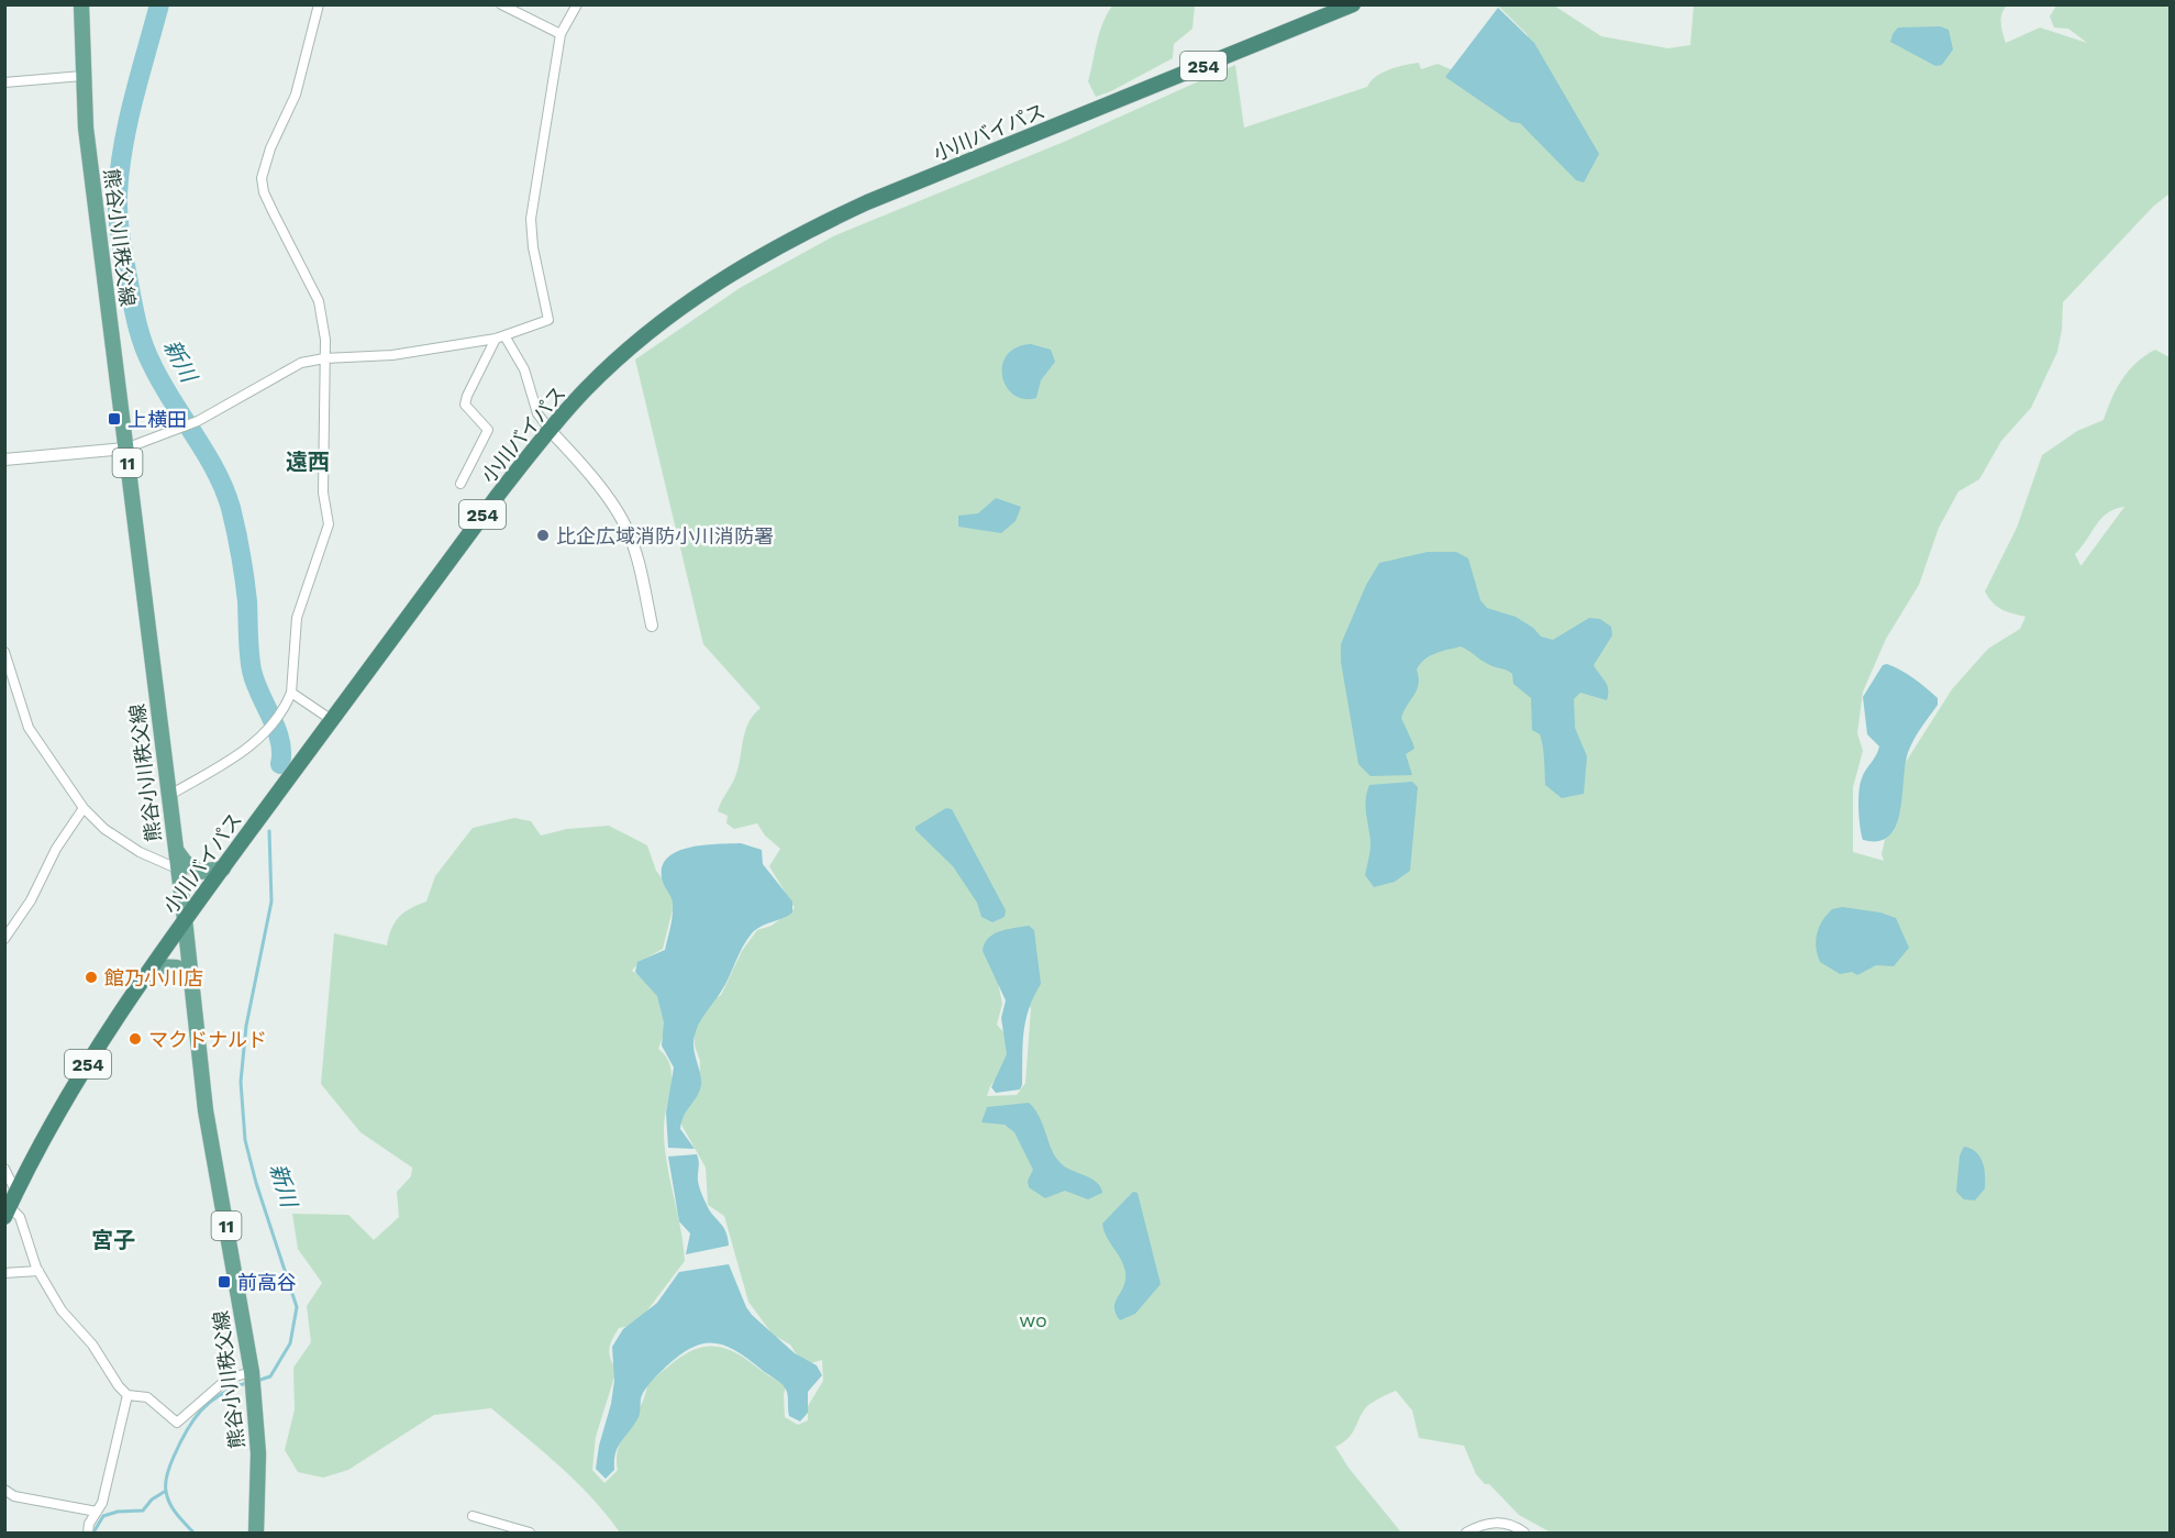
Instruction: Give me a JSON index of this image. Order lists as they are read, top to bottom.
{
  "streets": {
    "highway": ["254", "小川バイパス"],
    "main road": ["熊谷小川秩父線", "11"]
  },
  "crossings": [
    ["小川バイパス", "熊谷小川秩父線"]
  ],
  "districts": ["遠西", "宮子"],
  "water": ["新川"],
  "parks": ["wo"],
  "places": {
    "transit": ["上横田", "前高谷"],
    "other": ["比企広域消防小川消防署", "館乃小川店", "マクドナルド"]
  }
}
